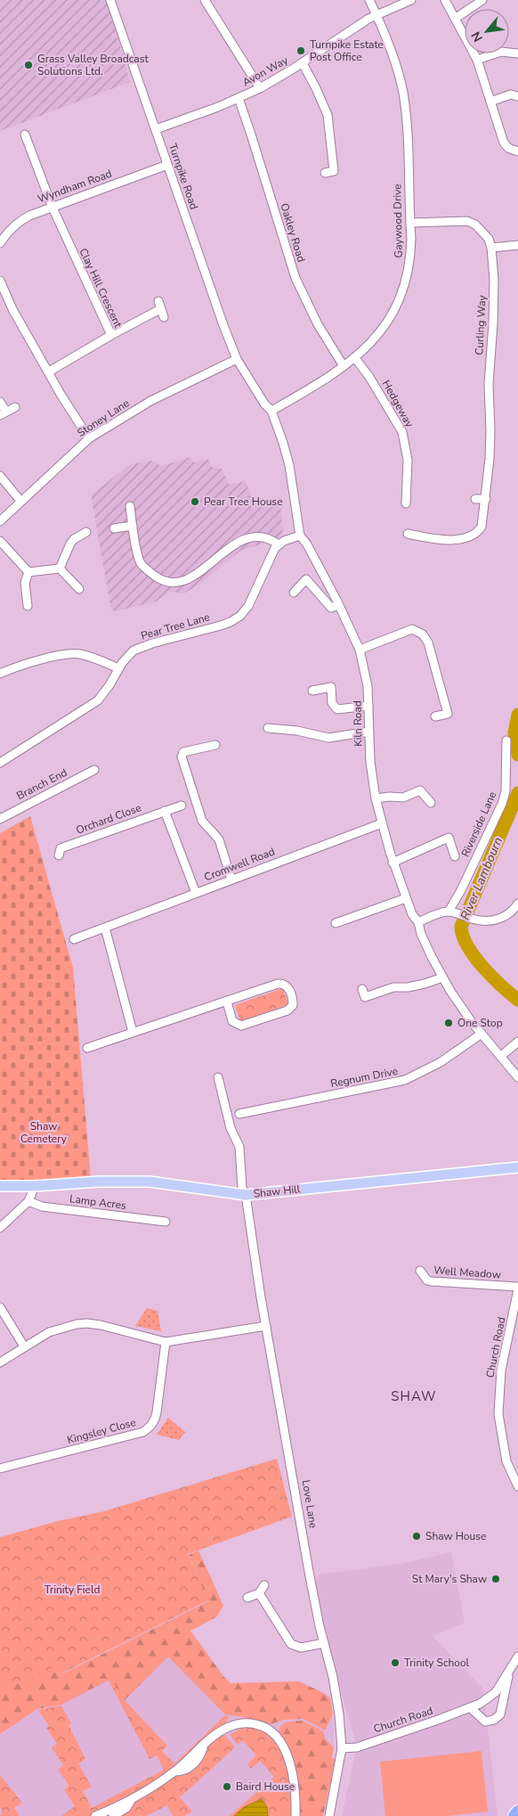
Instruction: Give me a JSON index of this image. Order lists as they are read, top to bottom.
{
  "streets": {
    "main road": ["Shaw Hill"],
    "street": [
      "Avon Way",
      "Turnpike Road",
      "Wyndham Road",
      "Gaywood Drive",
      "Oakley Road",
      "Clay Hill Crescent",
      "Curling Way",
      "Hedgeway",
      "Stoney Lane",
      "Pear Tree Lane",
      "Kiln Road",
      "Branch End",
      "Orchard Close",
      "Riverside Lane",
      "Cromwell Road",
      "Regnum Drive",
      "Lamp Acres",
      "Well Meadow",
      "Church Road",
      "Kingsley Close",
      "Love Lane"
    ]
  },
  "crossings": [
    ["Avon Way", "Turnpike Road"],
    ["Avon Way", "Gaywood Drive"],
    ["Avon Way", "Oakley Road"],
    ["Turnpike Road", "Wyndham Road"],
    ["Turnpike Road", "Stoney Lane"],
    ["Turnpike Road", "Kiln Road"],
    ["Wyndham Road", "Clay Hill Crescent"],
    ["Gaywood Drive", "Oakley Road"],
    ["Gaywood Drive", "Curling Way"],
    ["Gaywood Drive", "Hedgeway"],
    ["Gaywood Drive", "Kiln Road"],
    ["Stoney Lane", "Kiln Road"],
    ["Kiln Road", "Cromwell Road"],
    ["Kiln Road", "Regnum Drive"],
    ["Shaw Hill", "Love Lane"],
    ["Well Meadow", "Church Road"],
    ["Church Road", "Love Lane"]
  ],
  "districts": ["SHAW"],
  "water": ["River Lambourn"],
  "parks": ["Shaw Cemetery", "Trinity Field"],
  "places": [
    "Turnpike Estate Post Office",
    "Grass Valley Broadcast Solutions Ltd.",
    "Pear Tree House",
    "One Stop",
    "Shaw House",
    "St Mary's Shaw",
    "Trinity School",
    "Baird House"
  ],
  "north": "bottom left"
}
